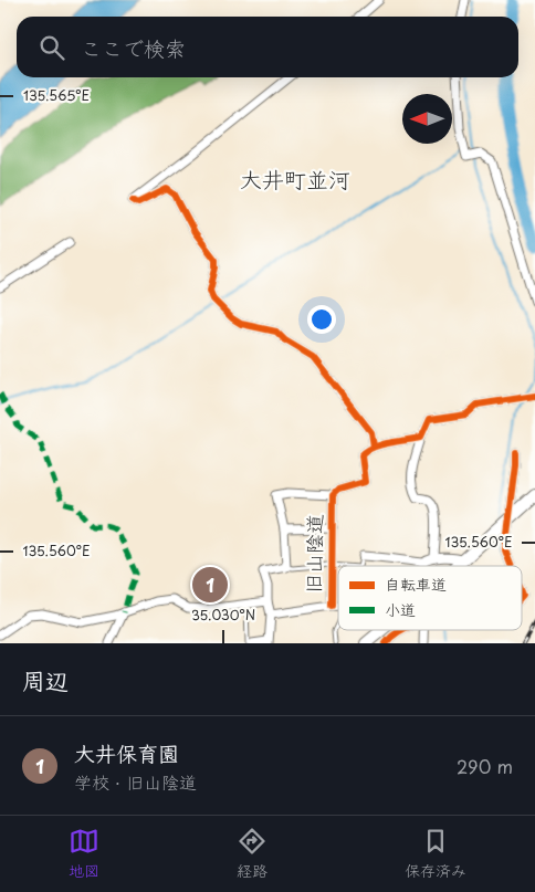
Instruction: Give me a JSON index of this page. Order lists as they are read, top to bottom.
{
  "streets": {
    "street": ["旧山陰道"]
  },
  "districts": ["大井町並河"],
  "legend": ["自転車道", "小道"],
  "north": "left",
  "page": {
    "search": "ここで検索",
    "pins": "1",
    "heading": "周辺",
    "list": [
      {
        "mark": "1",
        "name": "大井保育園",
        "note": "学校 · 旧山陰道",
        "value": "290 m"
      }
    ],
    "nav": ["地図", "経路", "保存済み"]
  },
  "coordinates": ["135.565°E", "135.560°E", "35.030°N"]
}
